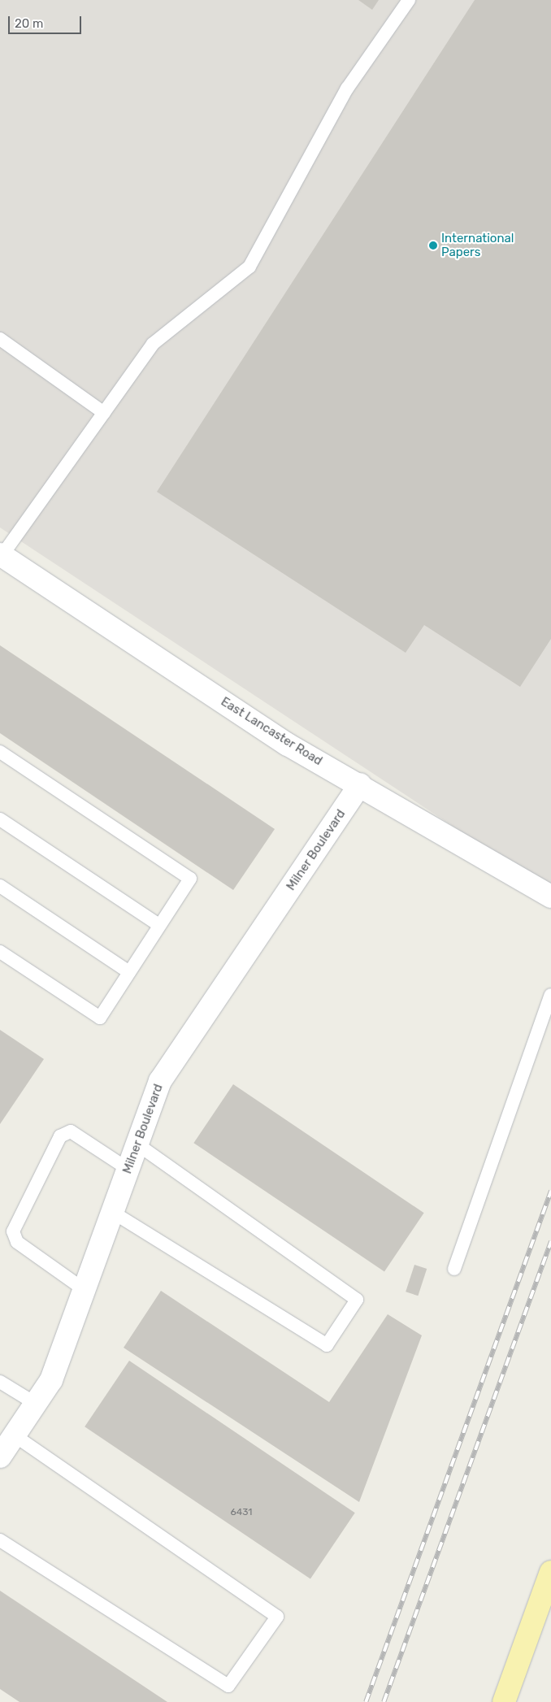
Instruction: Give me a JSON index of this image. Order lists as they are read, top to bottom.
{
  "streets": {
    "street": ["East Lancaster Road", "Milner Boulevard"]
  },
  "crossings": [
    ["East Lancaster Road", "Milner Boulevard"]
  ],
  "places": ["International Papers"],
  "house_numbers": ["6431"],
  "scale_bar": "20 m"
}
